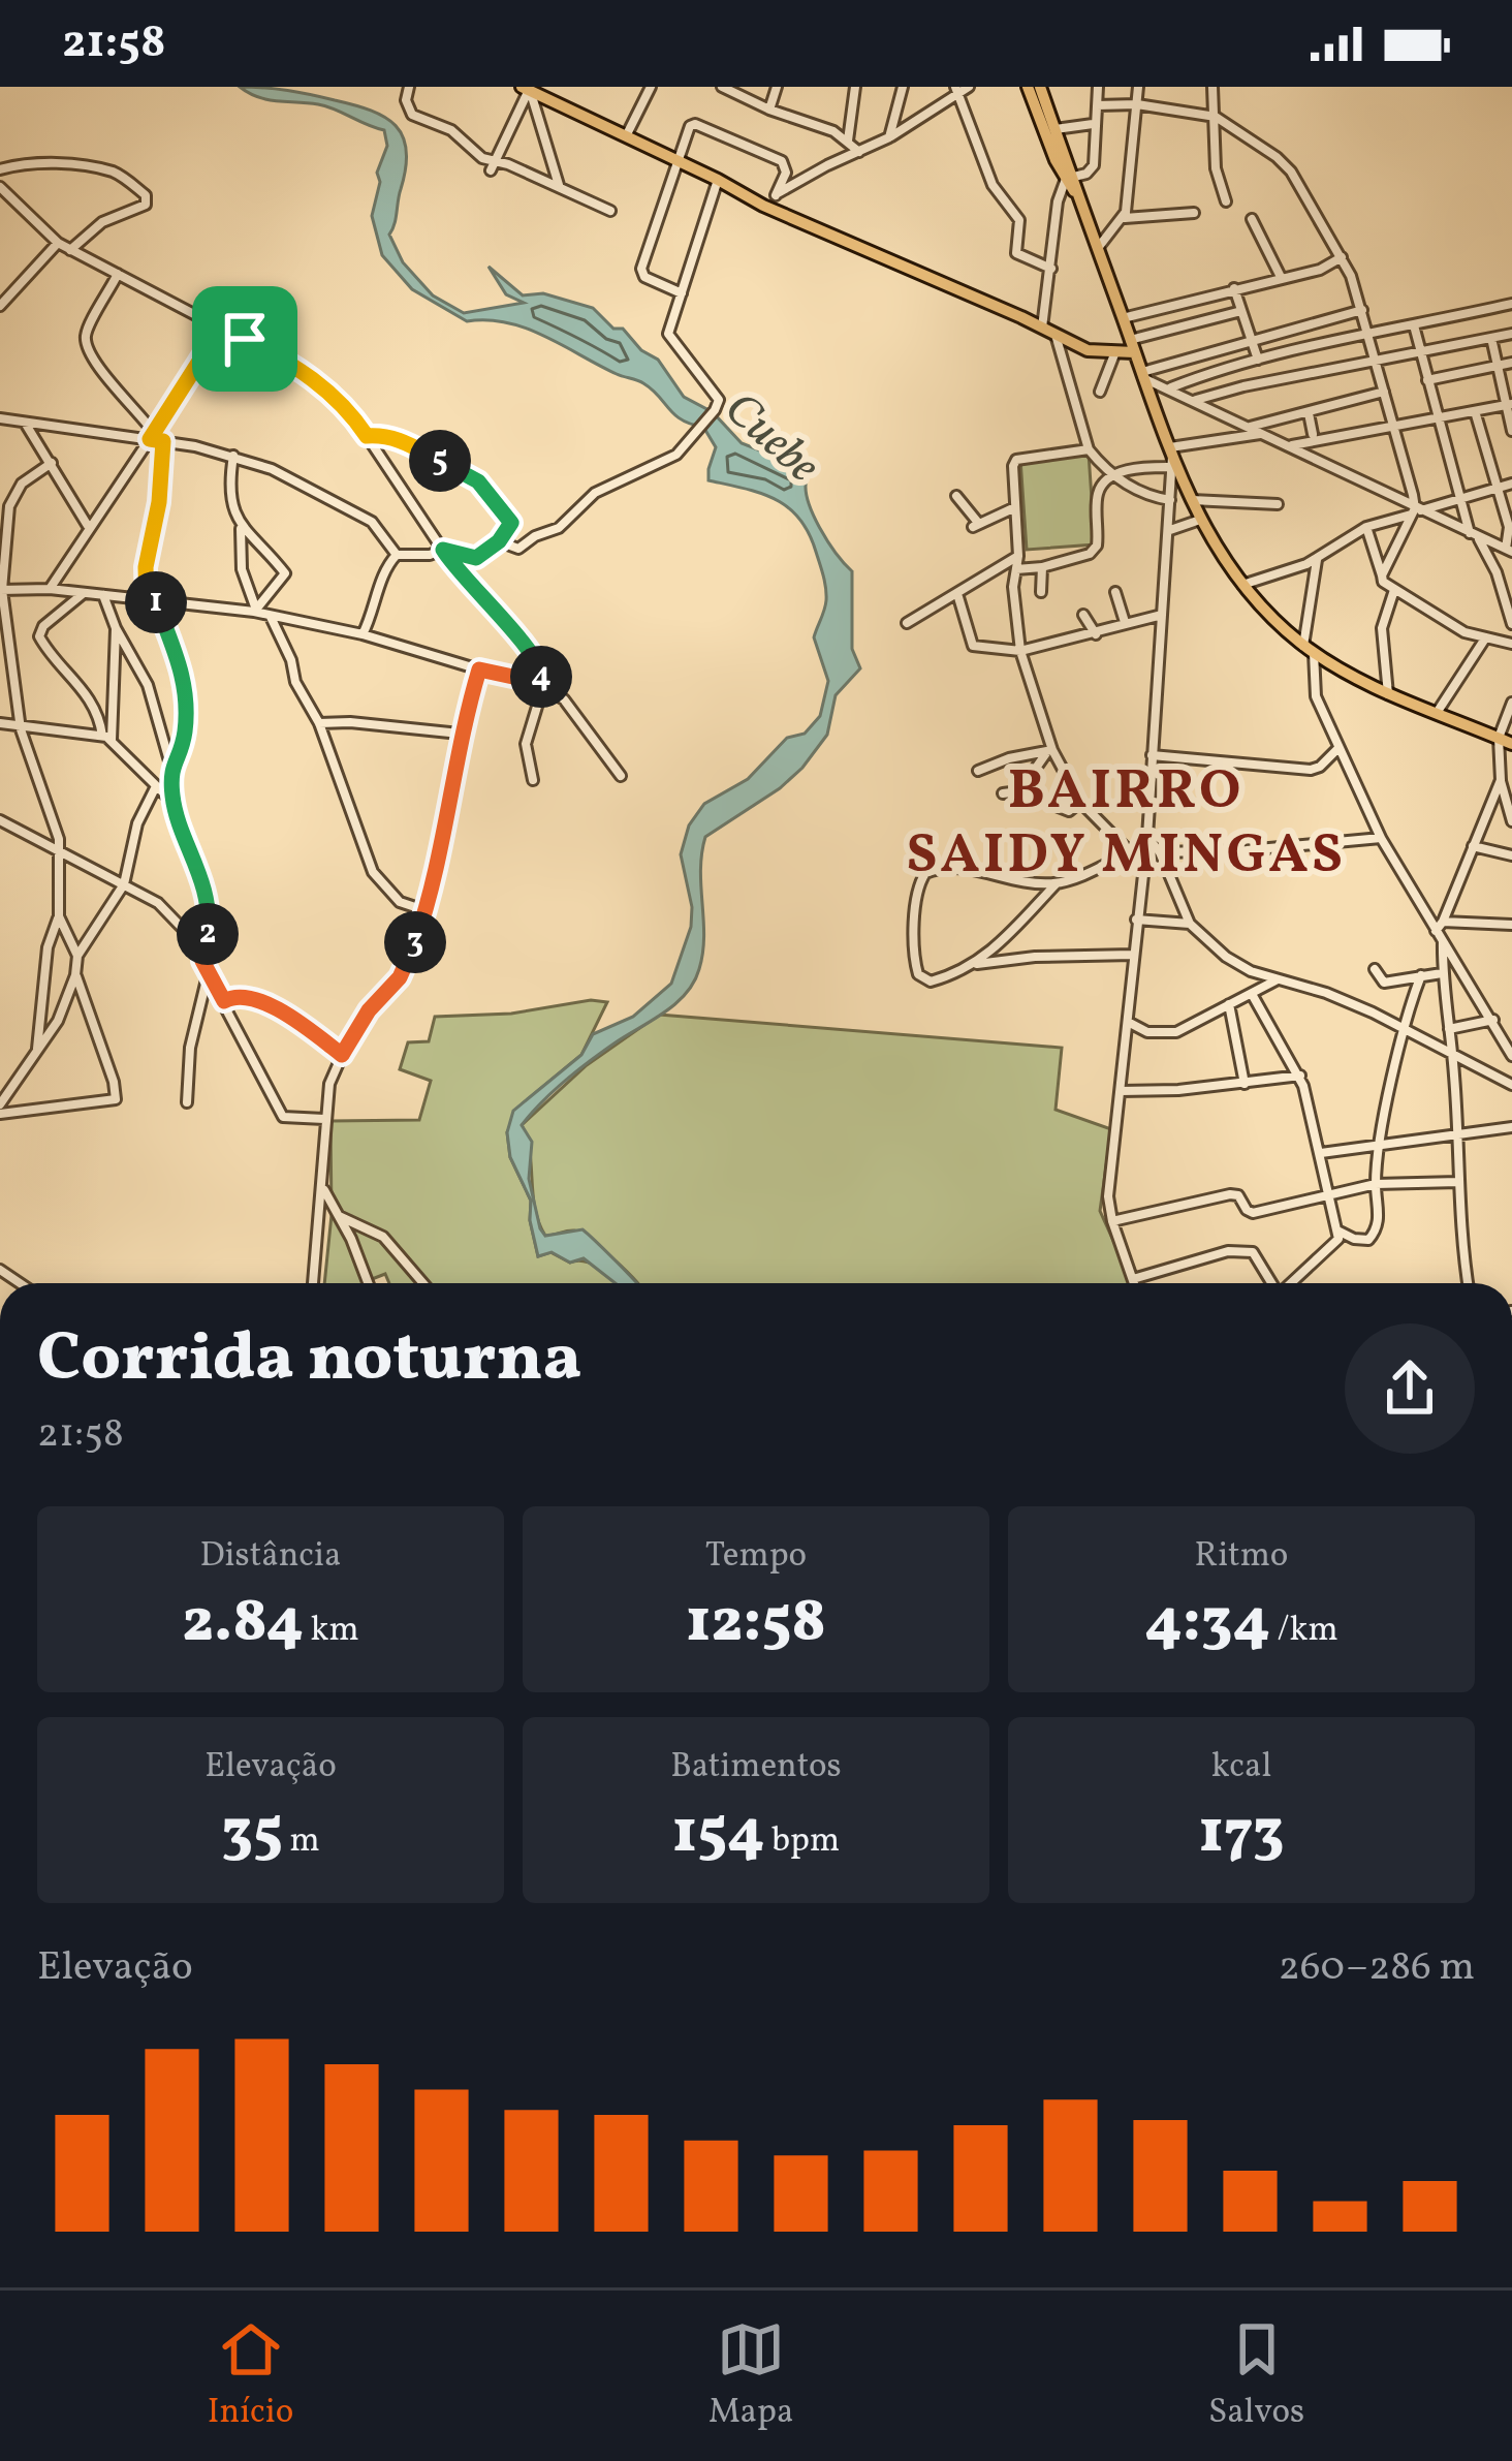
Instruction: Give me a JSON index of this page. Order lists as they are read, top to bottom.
{
  "districts": ["BAIRRO SAIDY MINGAS"],
  "water": ["Cuebe"],
  "page": {
    "status": "21:58",
    "pins": [
      "5",
      "1",
      "4",
      "2",
      "3"
    ],
    "heading": ["Corrida noturna", "21:58"],
    "stats": [
      ["Distância", "2.84 km"],
      ["Tempo", "12:58"],
      ["Ritmo", "4:34 /km"],
      ["Elevação", "35 m"],
      ["Batimentos", "154 bpm"],
      ["kcal", "173"]
    ],
    "chart": ["Elevação", "260–286 m"],
    "tabs": ["Início", "Mapa", "Salvos"]
  }
}
